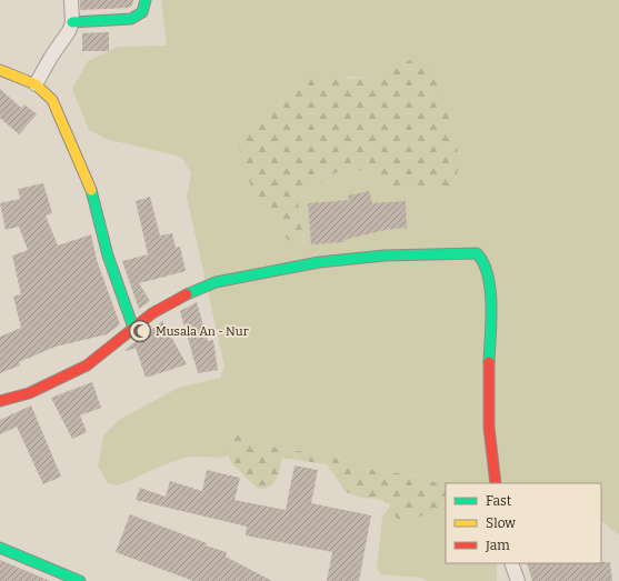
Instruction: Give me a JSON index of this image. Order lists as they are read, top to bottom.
{
  "places": {
    "mosque": ["Musala An - Nur"]
  },
  "legend": ["Fast", "Slow", "Jam"]
}
